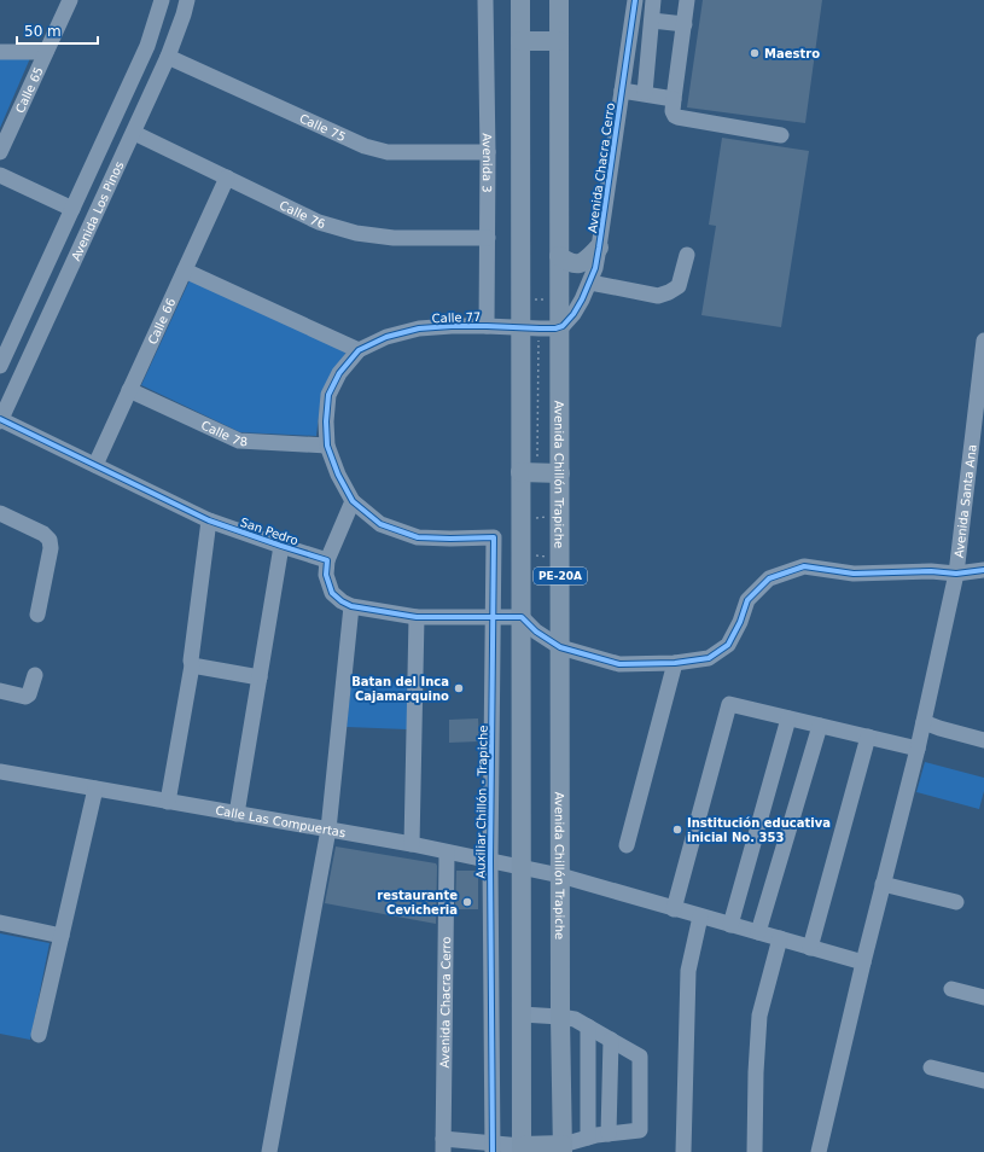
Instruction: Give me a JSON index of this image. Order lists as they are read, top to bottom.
{
  "streets": {
    "main road": ["Avenida Chillón Trapiche", "PE-20A"],
    "street": [
      "Calle 65",
      "Calle 75",
      "Avenida 3",
      "Avenida Chacra Cerro",
      "Avenida Los Pinos",
      "Calle 76",
      "Calle 77",
      "Calle 66",
      "Calle 78",
      "Avenida Santa Ana",
      "San Pedro",
      "Auxiliar Chillón - Trapiche",
      "Calle Las Compuertas"
    ]
  },
  "crossings": [
    ["Calle 75", "Avenida 3"],
    ["Calle 75", "Avenida Los Pinos"],
    ["Avenida 3", "Calle 76"],
    ["Avenida 3", "Calle 77"],
    ["Avenida Chacra Cerro", "Calle 77"],
    ["Avenida Chacra Cerro", "Avenida Chillón Trapiche"],
    ["Avenida Chacra Cerro", "Calle Las Compuertas"],
    ["Avenida Los Pinos", "Calle 76"],
    ["Avenida Los Pinos", "San Pedro"],
    ["Calle 76", "Calle 66"],
    ["Calle 77", "Calle 78"],
    ["Calle 77", "Avenida Chillón Trapiche"],
    ["Calle 77", "PE-20A"],
    ["Calle 77", "Auxiliar Chillón - Trapiche"],
    ["Calle 66", "Calle 78"],
    ["Calle 66", "San Pedro"],
    ["Avenida Chillón Trapiche", "Calle Las Compuertas"],
    ["Avenida Santa Ana", "Calle Las Compuertas"],
    ["PE-20A", "Calle Las Compuertas"],
    ["Auxiliar Chillón - Trapiche", "Calle Las Compuertas"]
  ],
  "places": [
    "Maestro",
    "Batan del Inca Cajamarquino",
    "Institución educativa inicial No. 353",
    "restaurante Cevicheria"
  ],
  "scale_bar": "50 m"
}
